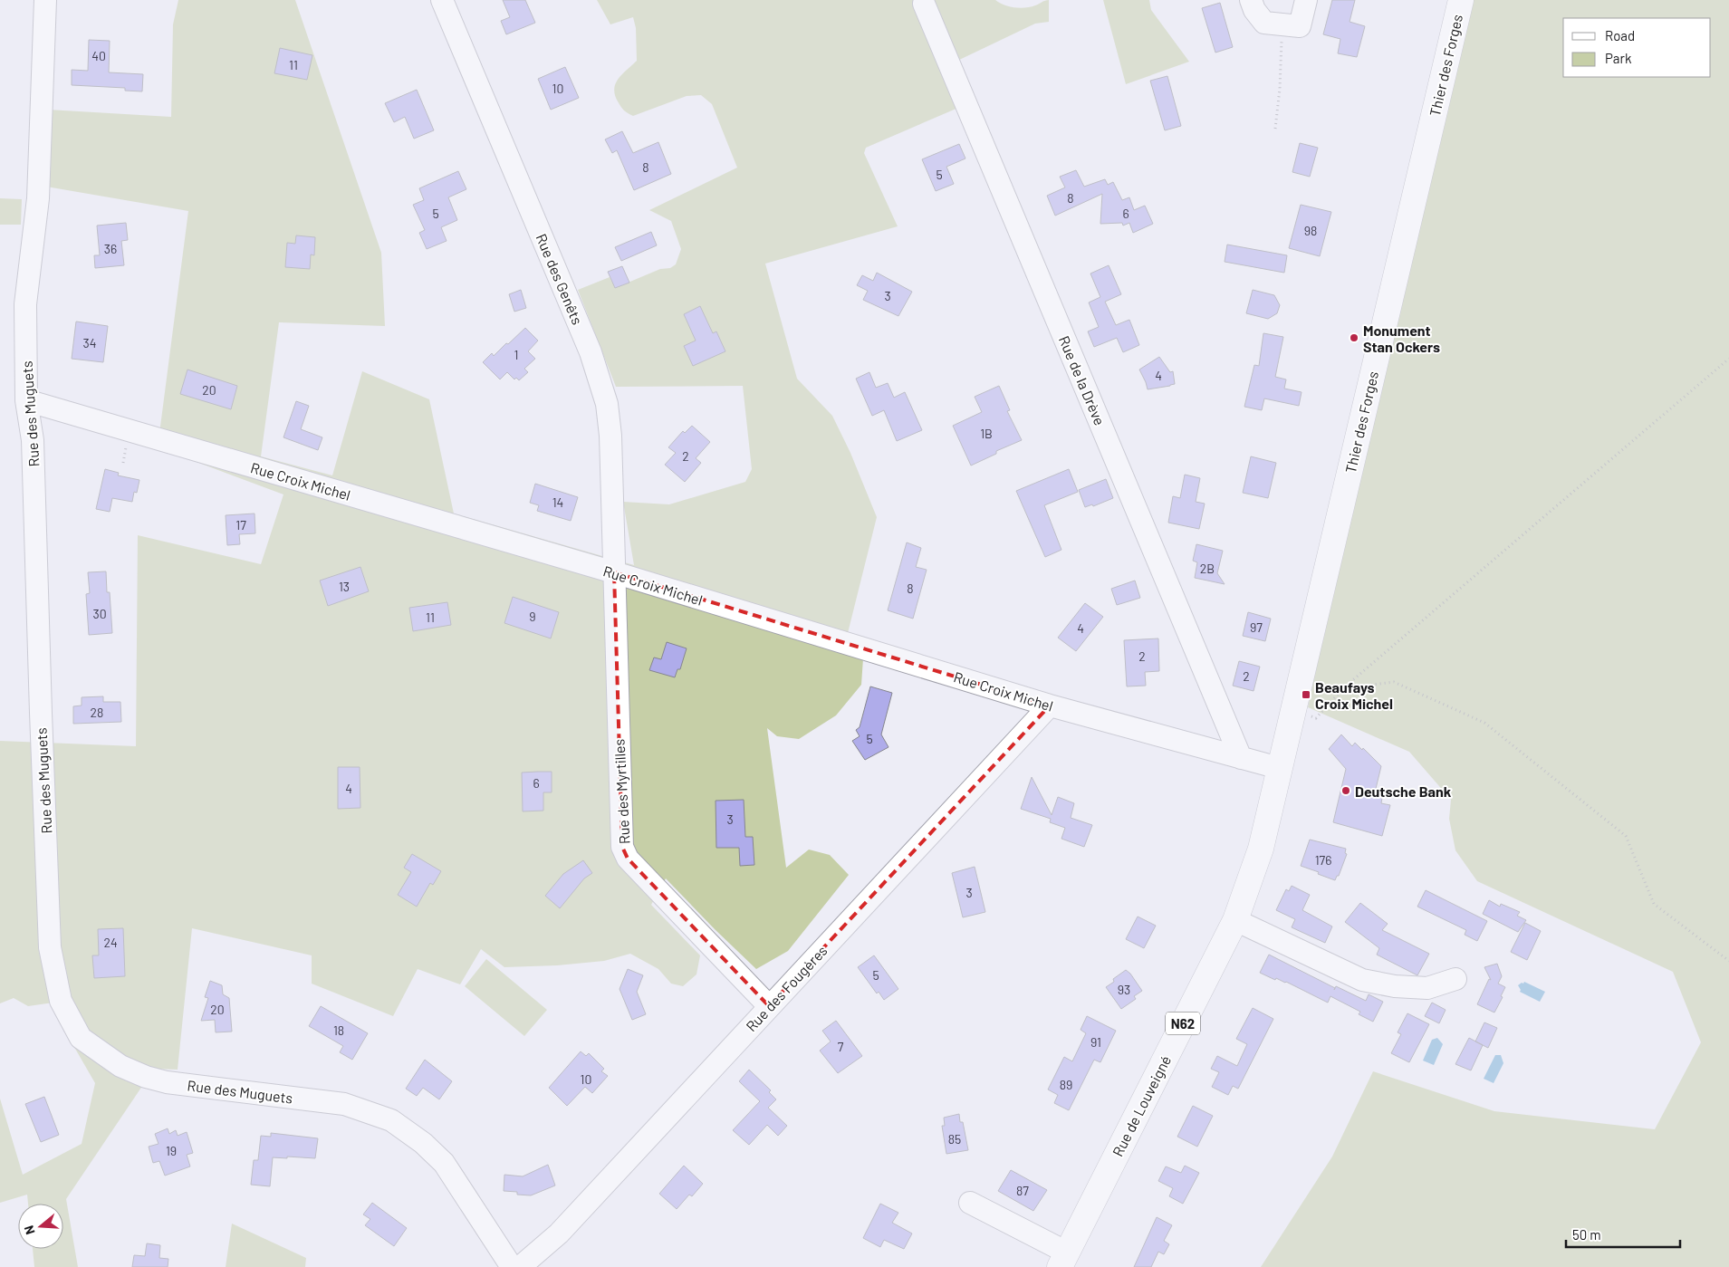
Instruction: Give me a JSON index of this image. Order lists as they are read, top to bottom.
{
  "streets": {
    "main road": ["Thier des Forges", "N62", "Rue de Louveigné"],
    "street": [
      "Rue des Genêts",
      "Rue de la Drève",
      "Rue des Muguets",
      "Rue Croix Michel",
      "Rue des Myrtilles",
      "Rue des Fougères"
    ]
  },
  "crossings": [
    ["Thier des Forges", "N62"],
    ["Rue des Genêts", "Rue Croix Michel"],
    ["Rue des Genêts", "Rue des Myrtilles"],
    ["Rue de la Drève", "Rue Croix Michel"],
    ["Rue des Muguets", "Rue Croix Michel"],
    ["Rue Croix Michel", "Rue des Myrtilles"],
    ["Rue Croix Michel", "Rue des Fougères"],
    ["Rue Croix Michel", "N62"],
    ["Rue Croix Michel", "Rue de Louveigné"],
    ["Rue des Myrtilles", "Rue des Fougères"],
    ["N62", "Rue de Louveigné"]
  ],
  "places": {
    "other": ["Monument Stan Ockers", "Deutsche Bank"],
    "transit": ["Beaufays Croix Michel"]
  },
  "house_numbers": [
    "40",
    "11",
    "10",
    "8",
    "5",
    "8",
    "5",
    "6",
    "98",
    "36",
    "3",
    "34",
    "1",
    "4",
    "20",
    "1B",
    "2",
    "14",
    "17",
    "2B",
    "13",
    "8",
    "30",
    "9",
    "11",
    "97",
    "4",
    "2",
    "2",
    "28",
    "5",
    "6",
    "4",
    "3",
    "176",
    "3",
    "24",
    "5",
    "93",
    "20",
    "18",
    "91",
    "7",
    "10",
    "89",
    "85",
    "19",
    "87"
  ],
  "legend": ["Road", "Park"],
  "scale_bar": "50 m",
  "north": "left"
}
